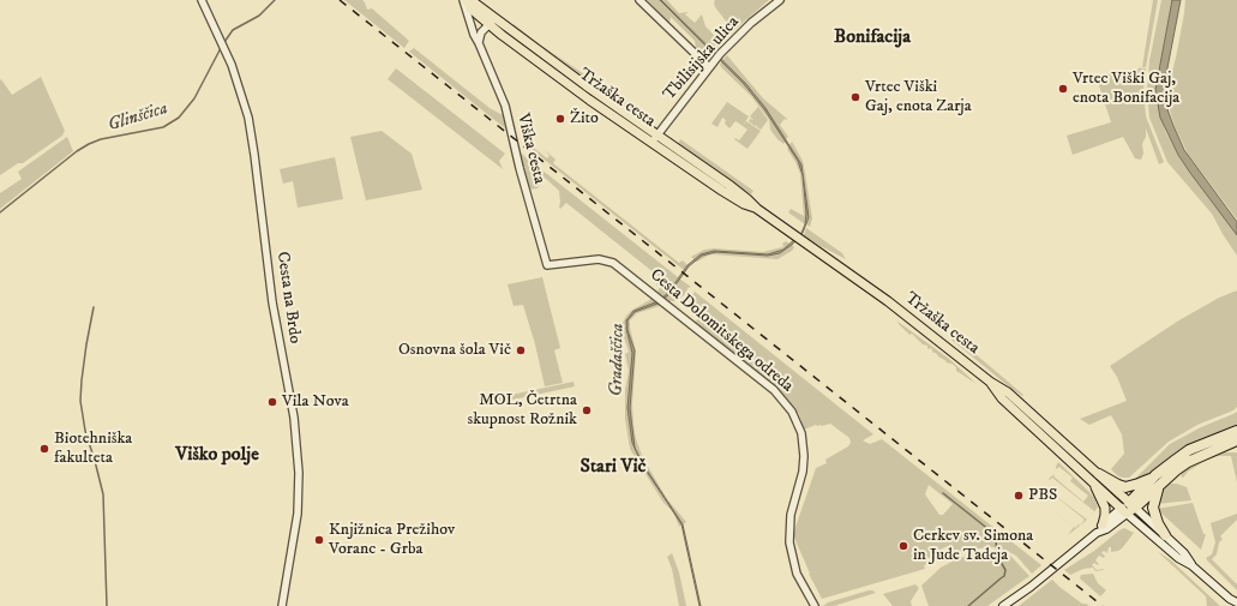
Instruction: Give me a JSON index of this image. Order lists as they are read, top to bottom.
{
  "streets": {
    "main road": ["Tržaška cesta"],
    "street": [
      "Tbilisijska ulica",
      "Viška cesta",
      "Cesta na Brdo",
      "Cesta Dolomitskega odreda"
    ]
  },
  "crossings": [
    ["Tbilisijska ulica", "Tržaška cesta"],
    ["Tržaška cesta", "Viška cesta"],
    ["Viška cesta", "Cesta Dolomitskega odreda"]
  ],
  "districts": ["Bonifacija", "Viško polje", "Stari Vič"],
  "water": ["Glinščica", "Gradaščica"],
  "places": [
    "Vrtec Viški Gaj, enota Bonifacija",
    "Vrtec Viški Gaj, enota Zarja",
    "Žito",
    "Osnovna šola Vič",
    "Vila Nova",
    "MOL, Četrtna skupnost Rožnik",
    "Biotehniška fakulteta",
    "PBS",
    "Knjižnica Prežihov Voranc - Grba",
    "Cerkev sv. Simona in Jude Tadeja"
  ]
}
